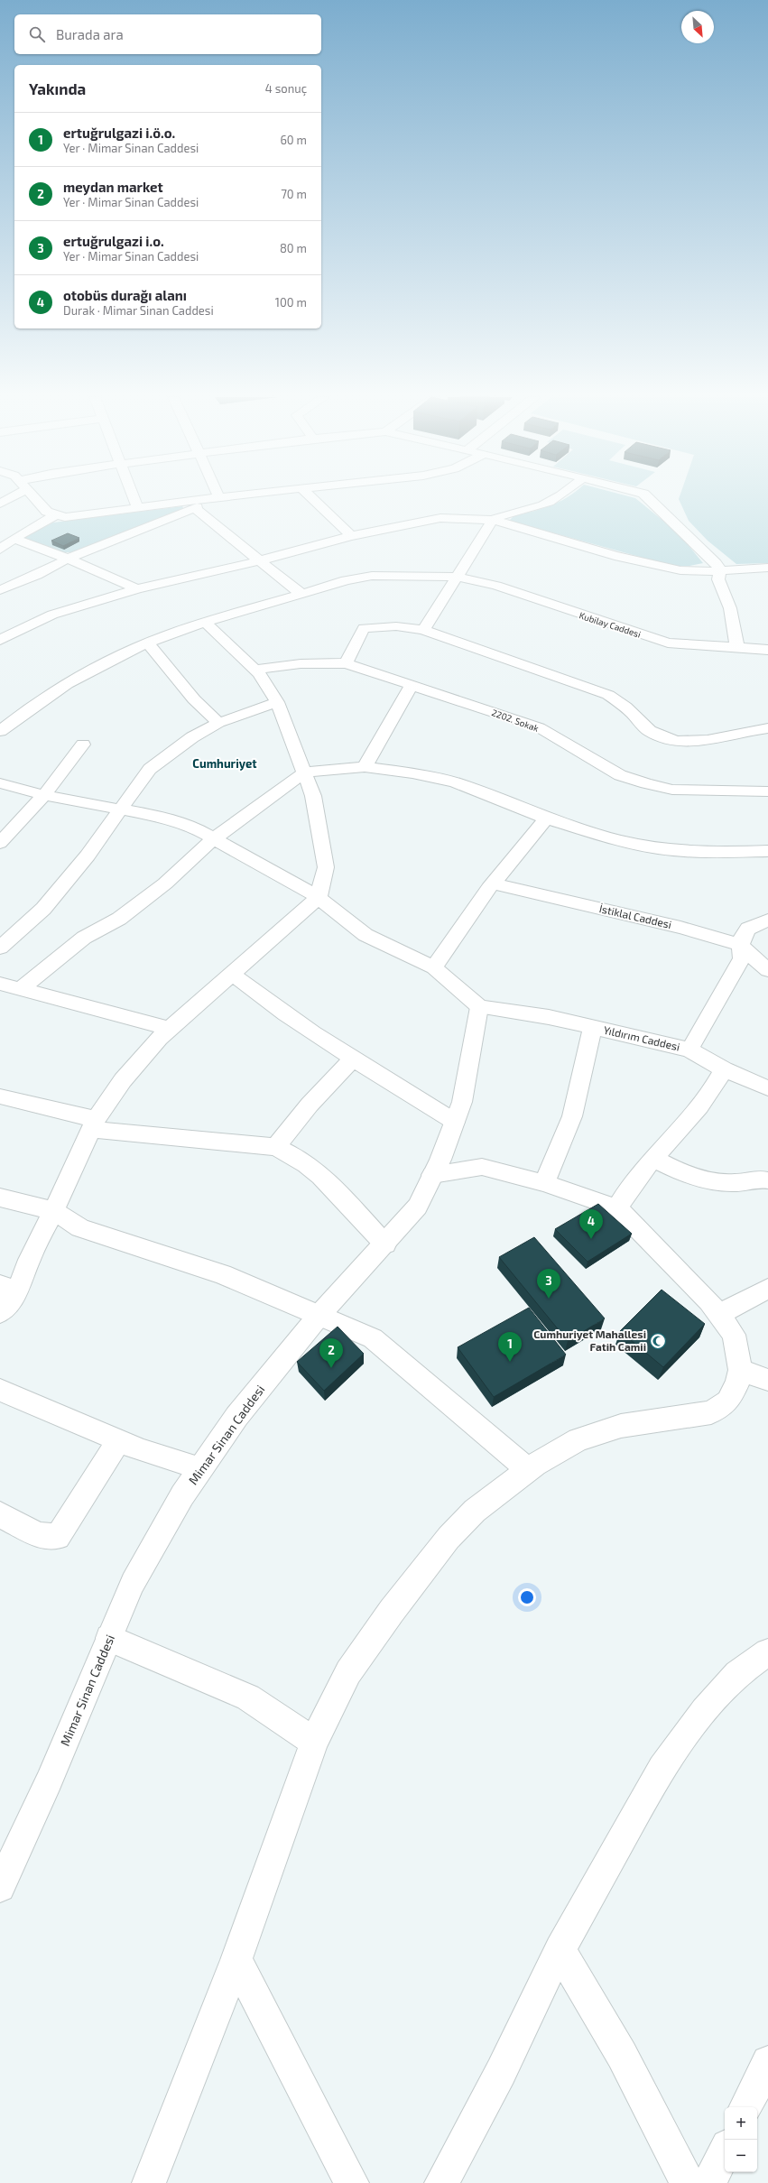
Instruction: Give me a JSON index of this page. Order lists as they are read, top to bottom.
{
  "streets": {
    "street": [
      "Kubilay Caddesi",
      "2202. Sokak",
      "İstiklal Caddesi",
      "Yıldırım Caddesi",
      "Mimar Sinan Caddesi"
    ]
  },
  "crossings": [
    ["İstiklal Caddesi", "Yıldırım Caddesi"],
    ["Yıldırım Caddesi", "Mimar Sinan Caddesi"]
  ],
  "districts": ["Cumhuriyet"],
  "places": {
    "mosque": ["Cumhuriyet Mahallesi Fatih Camii"]
  },
  "north": "bottom right",
  "page": {
    "search": "Burada ara",
    "heading": ["Yakında", "4 sonuç"],
    "list": [
      {
        "mark": "1",
        "name": "ertuğrulgazi i.ö.o.",
        "note": "Yer · Mimar Sinan Caddesi",
        "value": "60 m"
      },
      {
        "mark": "2",
        "name": "meydan market",
        "note": "Yer · Mimar Sinan Caddesi",
        "value": "70 m"
      },
      {
        "mark": "3",
        "name": "ertuğrulgazi i.o.",
        "note": "Yer · Mimar Sinan Caddesi",
        "value": "80 m"
      },
      {
        "mark": "4",
        "name": "otobüs durağı alanı",
        "note": "Durak · Mimar Sinan Caddesi",
        "value": "100 m"
      }
    ],
    "pins": [
      "4",
      "3",
      "1",
      "2"
    ],
    "map_buttons": ["+", "−"]
  }
}
